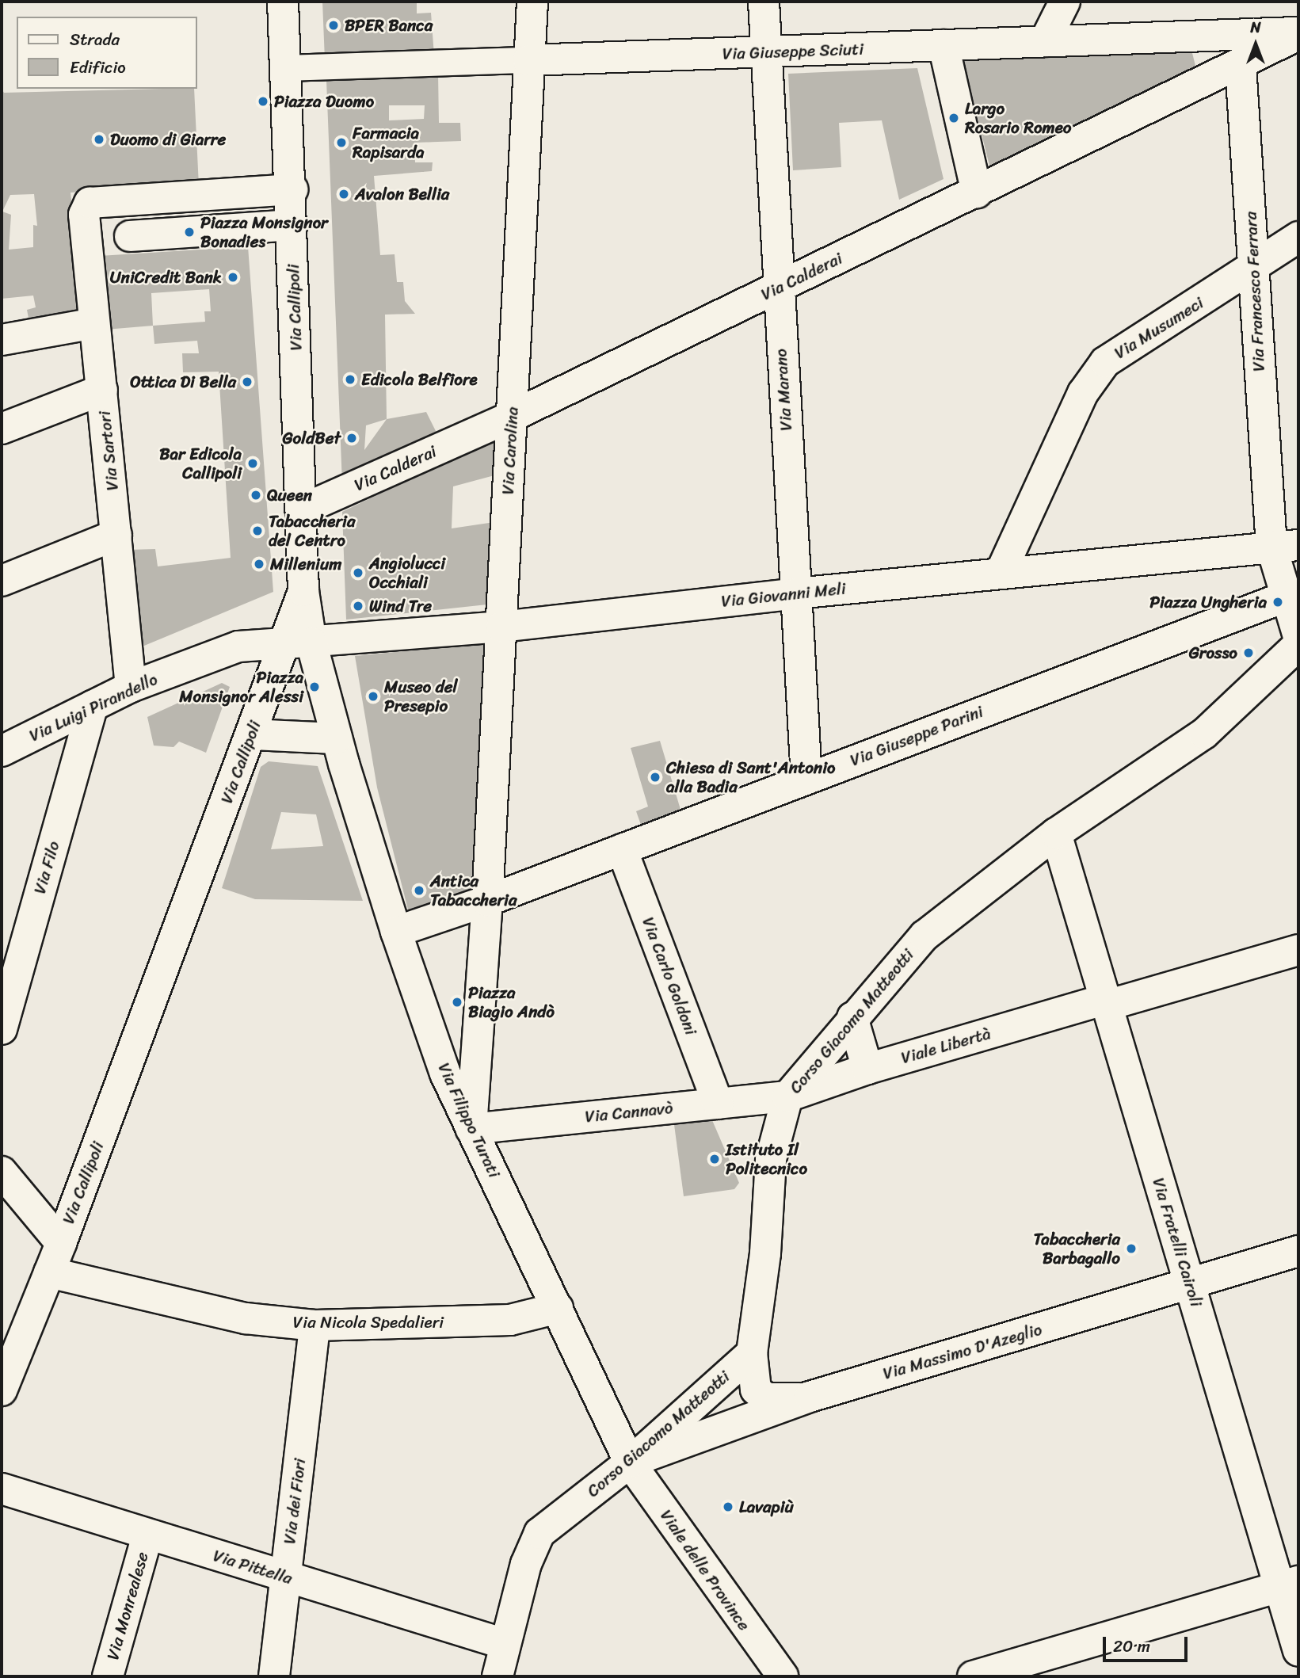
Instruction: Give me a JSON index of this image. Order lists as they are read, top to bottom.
{
  "streets": {
    "street": [
      "Via Giuseppe Sciuti",
      "Via Calderai",
      "Via Francesco Ferrara",
      "Via Callipoli",
      "Via Musumeci",
      "Via Marano",
      "Via Sartori",
      "Via Carolina",
      "Via Giovanni Meli",
      "Via Luigi Pirandello",
      "Via Giuseppe Parini",
      "Via Filo",
      "Via Carlo Goldoni",
      "Corso Giacomo Matteotti",
      "Viale Libertà",
      "Via Cannavò",
      "Via Filippo Turati",
      "Via Fratelli Cairoli",
      "Via Nicola Spedalieri",
      "Via Massimo D'Azeglio",
      "Via dei Fiori",
      "Via Pittella",
      "Viale delle Province",
      "Via Monrealese"
    ]
  },
  "crossings": [
    ["Via Giuseppe Sciuti", "Via Calderai"],
    ["Via Giuseppe Sciuti", "Via Callipoli"],
    ["Via Giuseppe Sciuti", "Via Marano"],
    ["Via Giuseppe Sciuti", "Via Carolina"],
    ["Via Calderai", "Via Francesco Ferrara"],
    ["Via Calderai", "Via Callipoli"],
    ["Via Calderai", "Via Marano"],
    ["Via Calderai", "Via Carolina"],
    ["Via Francesco Ferrara", "Via Musumeci"],
    ["Via Francesco Ferrara", "Via Giovanni Meli"],
    ["Via Francesco Ferrara", "Via Giuseppe Parini"],
    ["Via Callipoli", "Via Sartori"],
    ["Via Callipoli", "Via Giovanni Meli"],
    ["Via Callipoli", "Via Luigi Pirandello"],
    ["Via Callipoli", "Via Filippo Turati"],
    ["Via Callipoli", "Via Nicola Spedalieri"],
    ["Via Musumeci", "Via Giovanni Meli"],
    ["Via Marano", "Via Giovanni Meli"],
    ["Via Marano", "Via Giuseppe Parini"],
    ["Via Sartori", "Via Luigi Pirandello"],
    ["Via Carolina", "Via Giovanni Meli"],
    ["Via Carolina", "Via Giuseppe Parini"],
    ["Via Carolina", "Via Cannavò"],
    ["Via Carolina", "Via Filippo Turati"],
    ["Via Giovanni Meli", "Via Luigi Pirandello"],
    ["Via Giovanni Meli", "Via Filippo Turati"],
    ["Via Luigi Pirandello", "Via Filo"],
    ["Via Luigi Pirandello", "Via Filippo Turati"],
    ["Via Giuseppe Parini", "Via Carlo Goldoni"],
    ["Via Giuseppe Parini", "Via Filippo Turati"],
    ["Via Carlo Goldoni", "Via Cannavò"],
    ["Corso Giacomo Matteotti", "Viale Libertà"],
    ["Corso Giacomo Matteotti", "Via Cannavò"],
    ["Corso Giacomo Matteotti", "Via Filippo Turati"],
    ["Corso Giacomo Matteotti", "Via Fratelli Cairoli"],
    ["Corso Giacomo Matteotti", "Via Massimo D'Azeglio"],
    ["Corso Giacomo Matteotti", "Via Pittella"],
    ["Corso Giacomo Matteotti", "Viale delle Province"],
    ["Viale Libertà", "Via Cannavò"],
    ["Viale Libertà", "Via Fratelli Cairoli"],
    ["Via Cannavò", "Via Filippo Turati"],
    ["Via Filippo Turati", "Via Nicola Spedalieri"],
    ["Via Filippo Turati", "Via Massimo D'Azeglio"],
    ["Via Filippo Turati", "Viale delle Province"],
    ["Via Fratelli Cairoli", "Via Massimo D'Azeglio"],
    ["Via Nicola Spedalieri", "Via dei Fiori"],
    ["Via Massimo D'Azeglio", "Viale delle Province"],
    ["Via dei Fiori", "Via Pittella"],
    ["Via Pittella", "Via Monrealese"]
  ],
  "places": [
    "BPER Banca",
    "Piazza Duomo",
    "Largo Rosario Romeo",
    "Duomo di Giarre",
    "Farmacia Rapisarda",
    "Avalon Bellia",
    "Piazza Monsignor Bonadies",
    "UniCredit Bank",
    "Edicola Belfiore",
    "Ottica Di Bella",
    "GoldBet",
    "Bar Edicola Callipoli",
    "Queen",
    "Tabaccheria del Centro",
    "Millenium",
    "Angiolucci Occhiali",
    "Piazza Ungheria",
    "Wind Tre",
    "Grosso",
    "Piazza Monsignor Alessi",
    "Museo del Presepio",
    "Chiesa di Sant'Antonio alla Badia",
    "Antica Tabaccheria",
    "Piazza Biagio Andò",
    "Istituto Il Politecnico",
    "Tabaccheria Barbagallo",
    "Lavapiù"
  ],
  "legend": ["Strada", "Edificio"],
  "scale_bar": "20 m",
  "north": "top"
}
